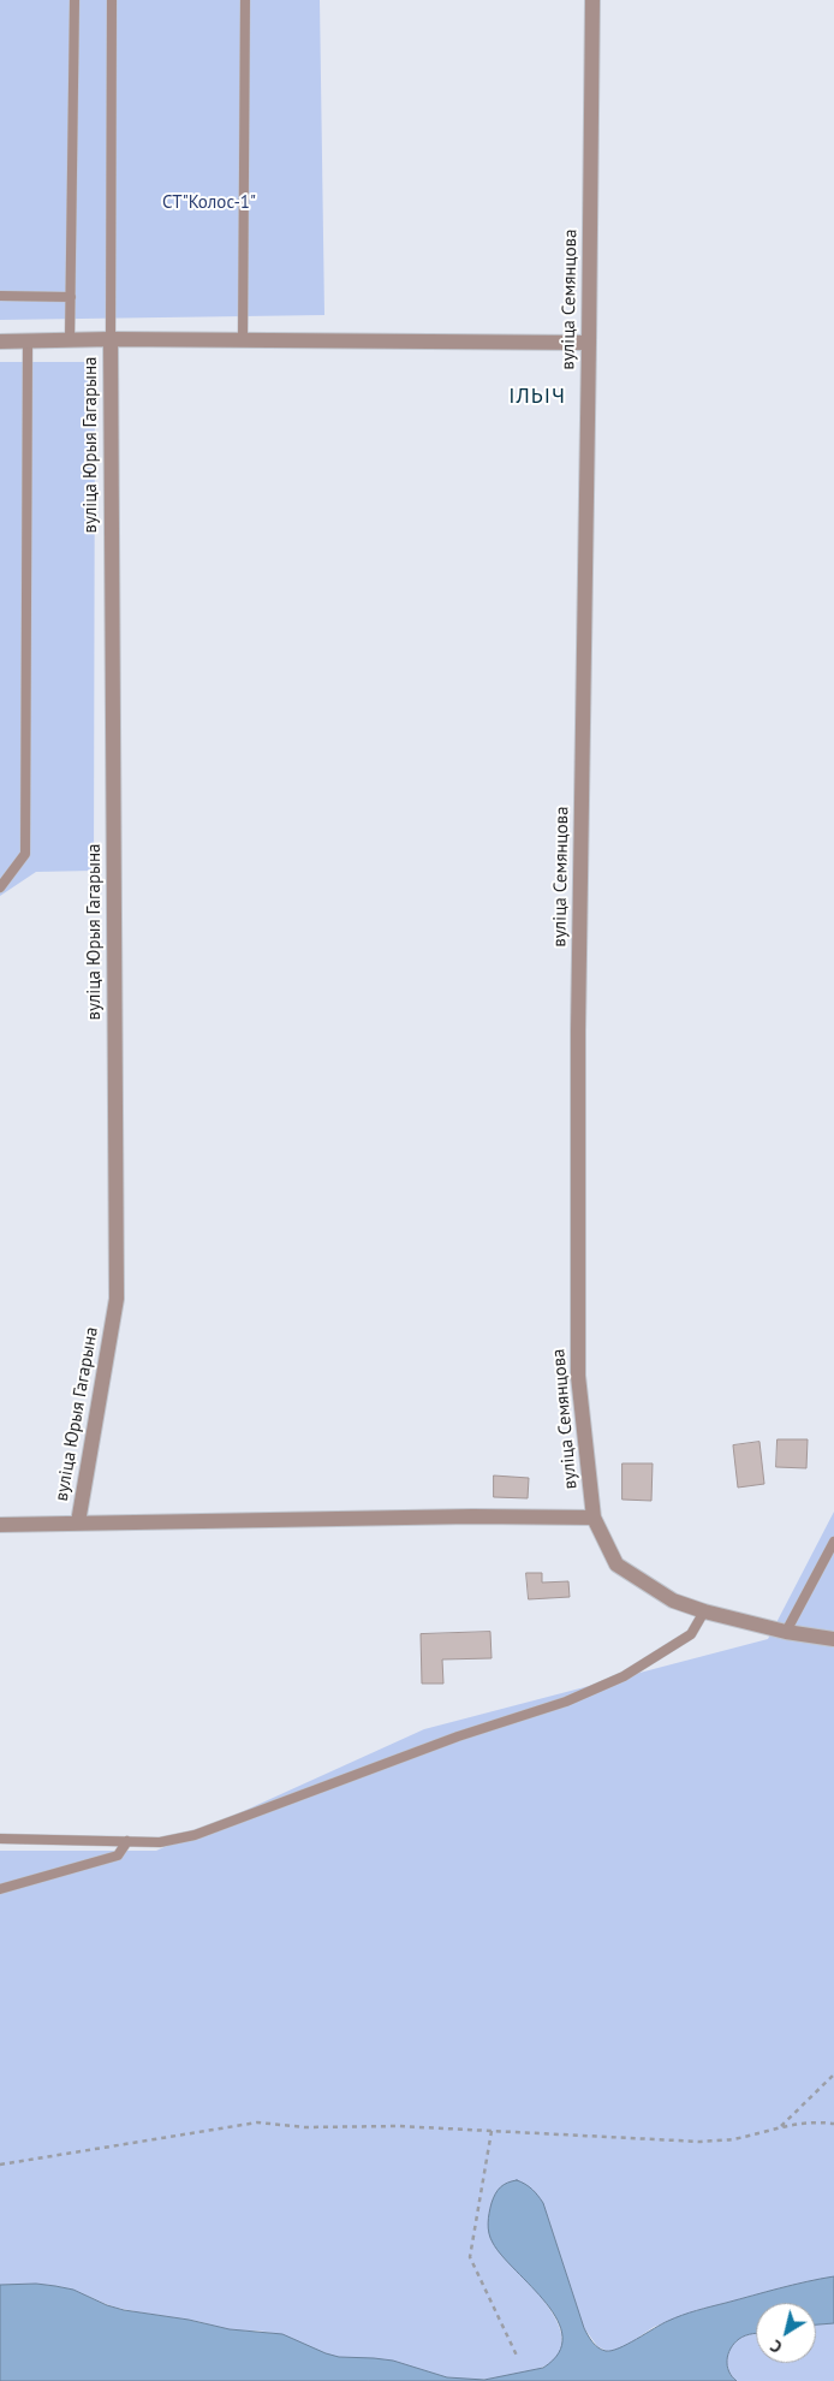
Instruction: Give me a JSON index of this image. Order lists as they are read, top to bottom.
{
  "streets": {
    "street": ["вуліца Семянцова", "вуліца Юрыя Гагарына"]
  },
  "crossings": [
    ["вуліца Семянцова", "вуліца Юрыя Гагарына"]
  ],
  "districts": ["ІЛЬІЧ"],
  "parks": ["СТ\"Колос-1\""],
  "north": "bottom left"
}
